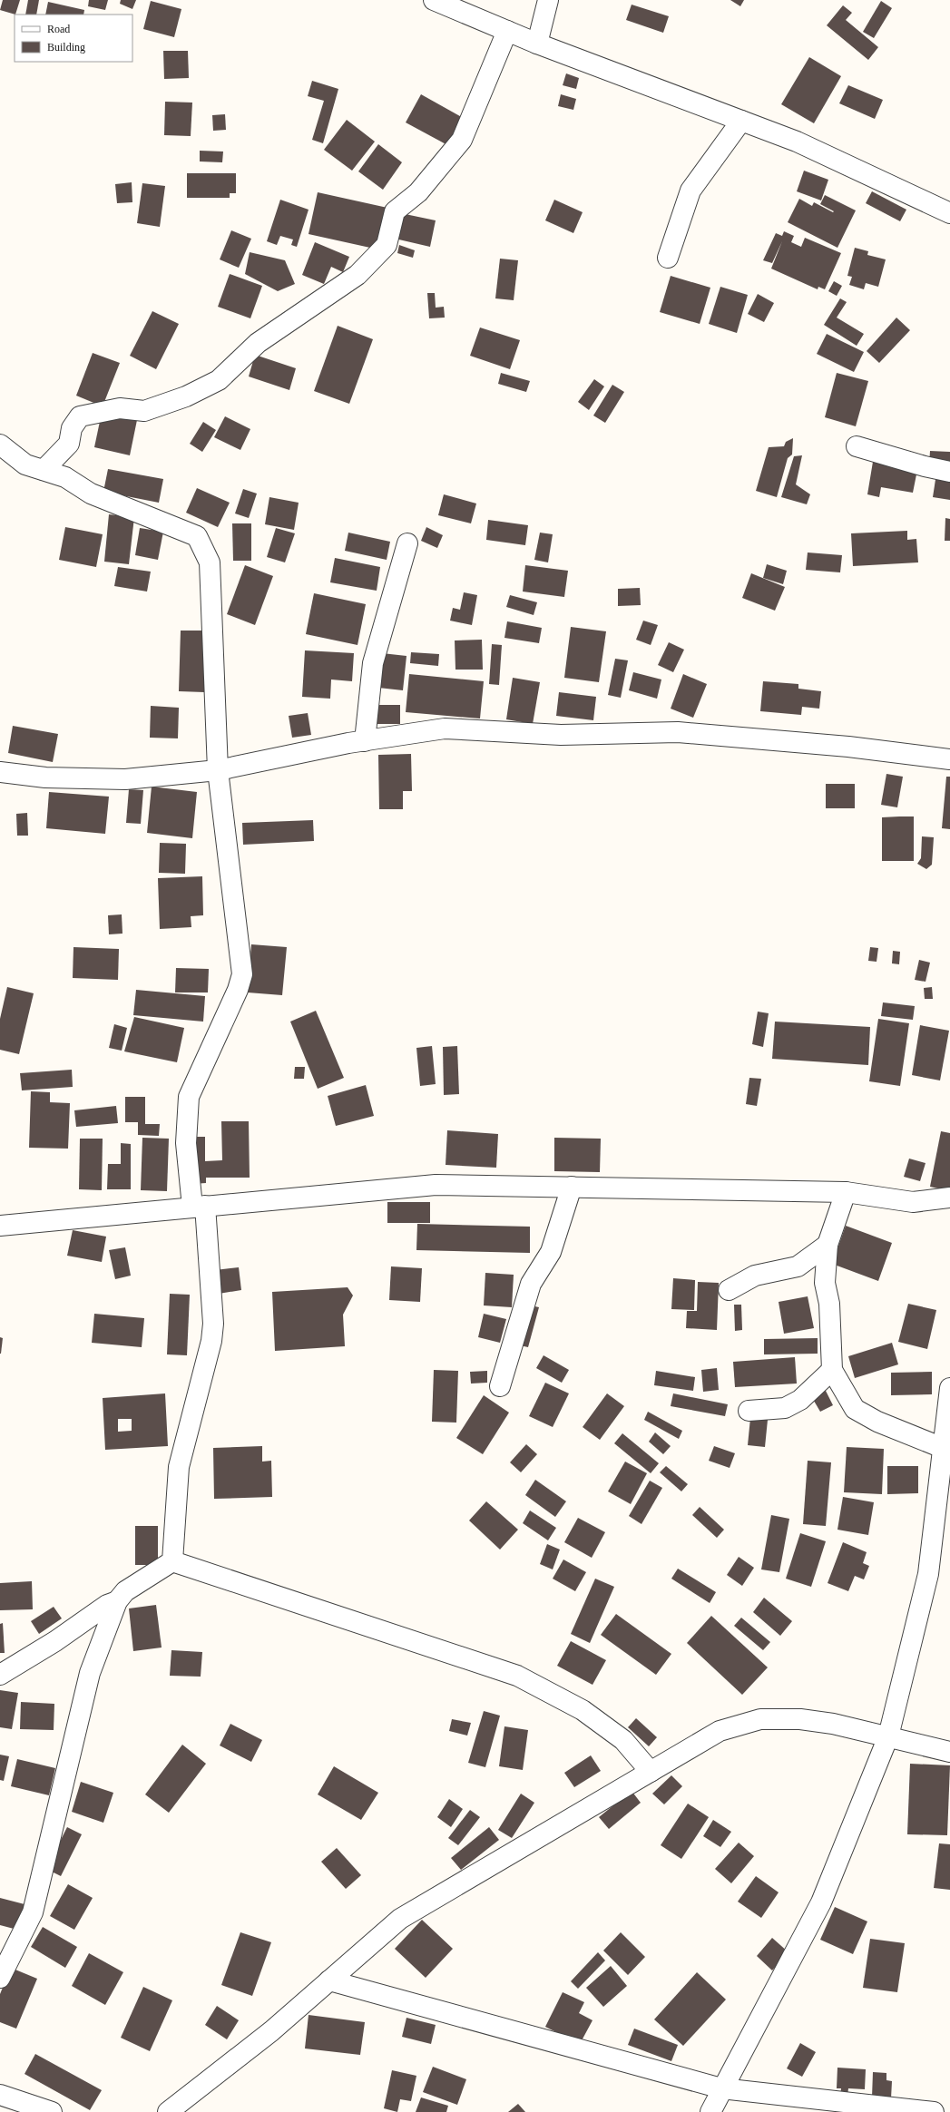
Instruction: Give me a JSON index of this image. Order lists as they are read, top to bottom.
{
  "legend": ["Road", "Building"]
}
